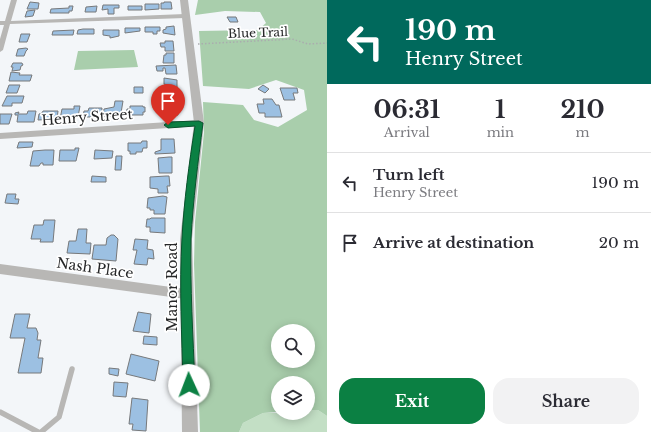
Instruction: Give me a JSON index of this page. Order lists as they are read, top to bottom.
{
  "streets": {
    "street": ["Henry Street", "Nash Place", "Manor Road"],
    "path": ["Blue Trail"]
  },
  "crossings": [
    ["Blue Trail", "Manor Road"],
    ["Henry Street", "Manor Road"],
    ["Nash Place", "Manor Road"]
  ],
  "page": {
    "turn": ["190 m", "Henry Street"],
    "eta": [
      "06:31",
      "Arrival",
      "1",
      "min",
      "210",
      "m"
    ],
    "list": [
      {
        "name": "Turn left",
        "note": "Henry Street",
        "value": "190 m"
      },
      {
        "name": "Arrive at destination",
        "value": "20 m"
      }
    ],
    "buttons": ["Exit", "Share"]
  }
}
